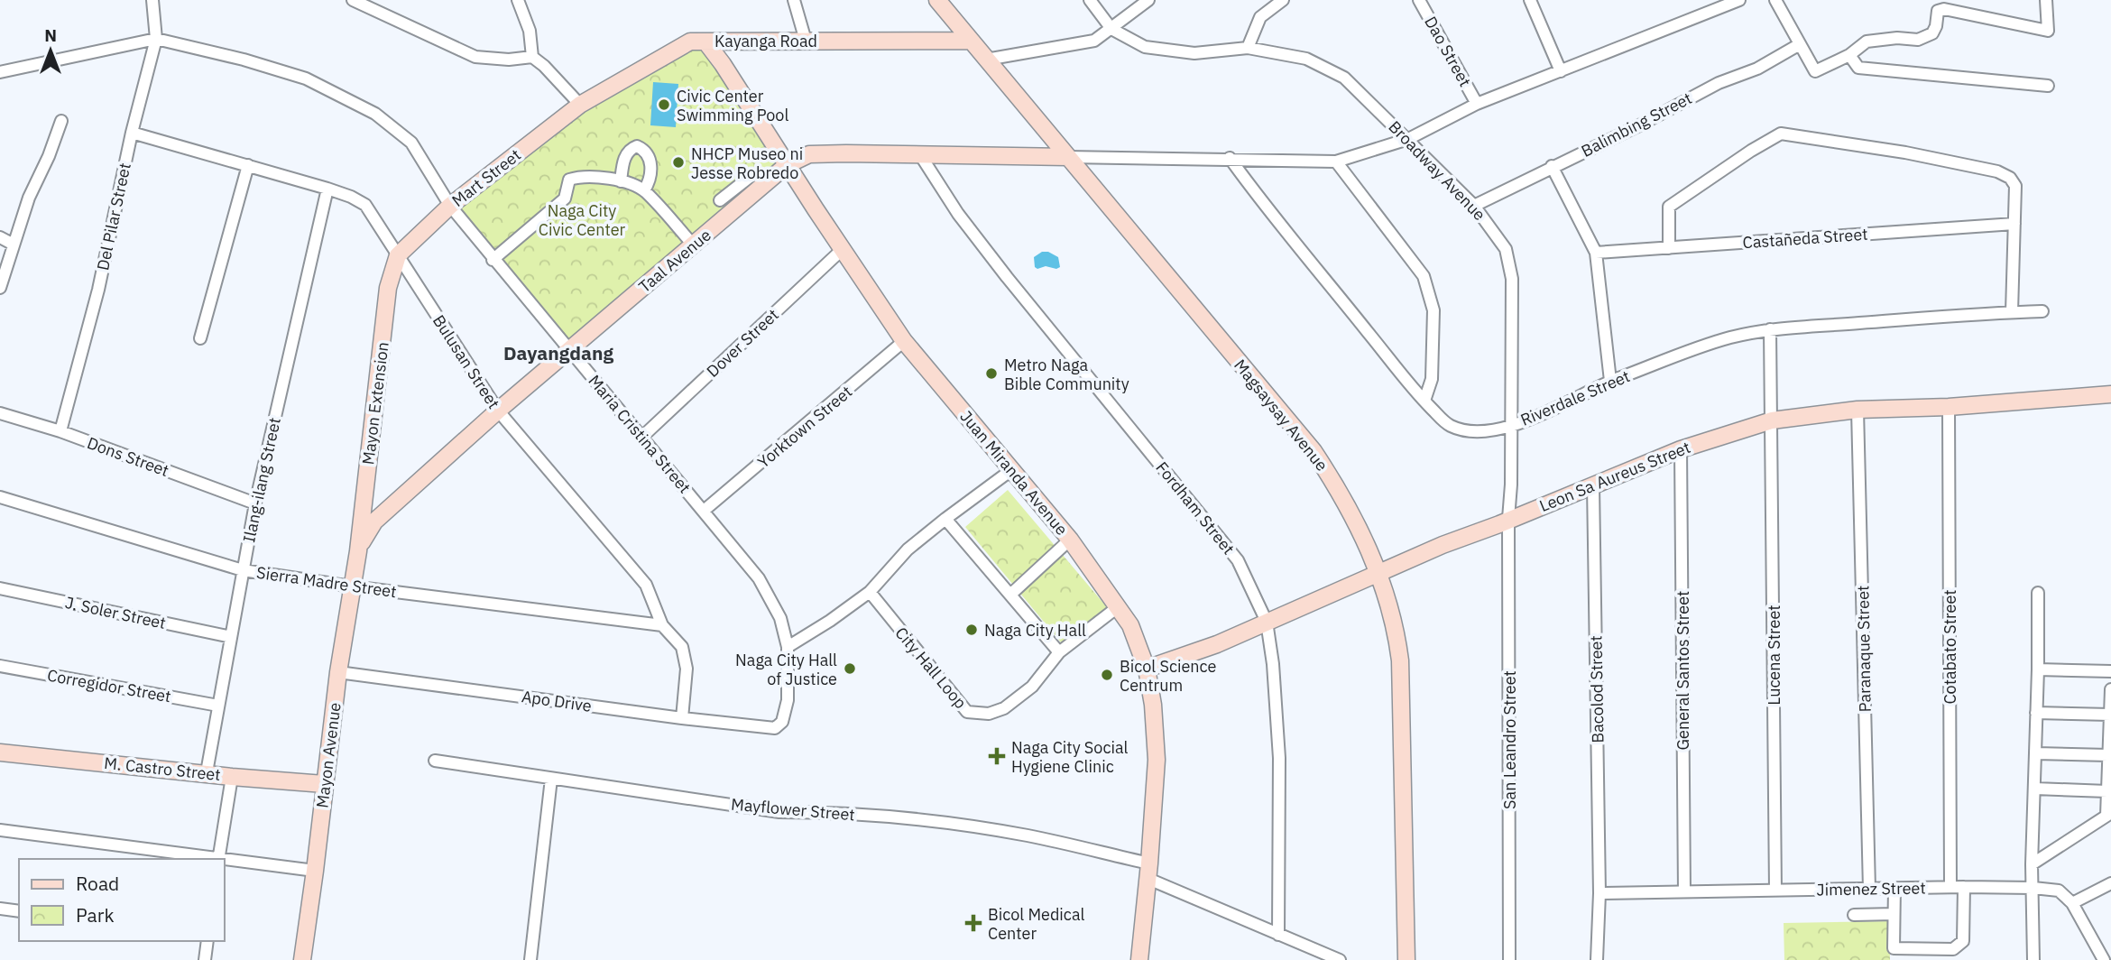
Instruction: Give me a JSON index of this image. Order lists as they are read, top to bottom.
{
  "streets": {
    "street": [
      "Kayanga Road",
      "Dao Street",
      "Balimbing Street",
      "Broadway Avenue",
      "Mart Street",
      "Del Pilar Street",
      "Castañeda Street",
      "Taal Avenue",
      "Dover Street",
      "Bulusan Street",
      "Riverdale Street",
      "Mayon Extension",
      "Magsaysay Avenue",
      "Yorktown Street",
      "Maria Cristina Street",
      "Dons Street",
      "Juan Miranda Avenue",
      "Leon Sa Aureus Street",
      "Ilang-ilang Street",
      "Fordham Street",
      "Sierra Madre Street",
      "J. Soler Street",
      "Cotabato Street",
      "Paranaque Street",
      "Lucena Street",
      "City Hall Loop",
      "General Santos Street",
      "Corregidor Street",
      "Bacolod Street",
      "Apo Drive",
      "San Leandro Street",
      "Mayon Avenue",
      "M. Castro Street",
      "Mayflower Street",
      "Jimenez Street"
    ]
  },
  "crossings": [
    ["Kayanga Road", "Mart Street"],
    ["Kayanga Road", "Magsaysay Avenue"],
    ["Kayanga Road", "Juan Miranda Avenue"],
    ["Balimbing Street", "Broadway Avenue"],
    ["Broadway Avenue", "Riverdale Street"],
    ["Broadway Avenue", "Leon Sa Aureus Street"],
    ["Broadway Avenue", "San Leandro Street"],
    ["Mart Street", "Bulusan Street"],
    ["Mart Street", "Mayon Extension"],
    ["Mart Street", "Maria Cristina Street"],
    ["Del Pilar Street", "Bulusan Street"],
    ["Del Pilar Street", "Maria Cristina Street"],
    ["Del Pilar Street", "Dons Street"],
    ["Taal Avenue", "Bulusan Street"],
    ["Taal Avenue", "Mayon Extension"],
    ["Taal Avenue", "Magsaysay Avenue"],
    ["Taal Avenue", "Maria Cristina Street"],
    ["Taal Avenue", "Juan Miranda Avenue"],
    ["Taal Avenue", "Fordham Street"],
    ["Taal Avenue", "Mayon Avenue"],
    ["Dover Street", "Maria Cristina Street"],
    ["Dover Street", "Juan Miranda Avenue"],
    ["Bulusan Street", "Mayon Extension"],
    ["Bulusan Street", "Ilang-ilang Street"],
    ["Bulusan Street", "Sierra Madre Street"],
    ["Bulusan Street", "Apo Drive"],
    ["Riverdale Street", "Lucena Street"],
    ["Mayon Extension", "Mayon Avenue"],
    ["Magsaysay Avenue", "Leon Sa Aureus Street"],
    ["Yorktown Street", "Maria Cristina Street"],
    ["Yorktown Street", "Juan Miranda Avenue"],
    ["Maria Cristina Street", "Apo Drive"],
    ["Dons Street", "Ilang-ilang Street"],
    ["Juan Miranda Avenue", "Leon Sa Aureus Street"],
    ["Juan Miranda Avenue", "City Hall Loop"],
    ["Juan Miranda Avenue", "Mayflower Street"],
    ["Leon Sa Aureus Street", "Fordham Street"],
    ["Leon Sa Aureus Street", "Cotabato Street"],
    ["Leon Sa Aureus Street", "Paranaque Street"],
    ["Leon Sa Aureus Street", "Lucena Street"],
    ["Leon Sa Aureus Street", "General Santos Street"],
    ["Leon Sa Aureus Street", "Bacolod Street"],
    ["Leon Sa Aureus Street", "San Leandro Street"],
    ["Ilang-ilang Street", "Sierra Madre Street"],
    ["Ilang-ilang Street", "J. Soler Street"],
    ["Ilang-ilang Street", "Corregidor Street"],
    ["Ilang-ilang Street", "M. Castro Street"],
    ["Fordham Street", "Mayflower Street"],
    ["Sierra Madre Street", "Mayon Avenue"],
    ["Cotabato Street", "Jimenez Street"],
    ["Paranaque Street", "Jimenez Street"],
    ["Lucena Street", "Jimenez Street"],
    ["General Santos Street", "Jimenez Street"],
    ["Bacolod Street", "Jimenez Street"],
    ["Apo Drive", "Mayon Avenue"],
    ["Mayon Avenue", "M. Castro Street"]
  ],
  "districts": ["Dayangdang"],
  "parks": ["Naga City Civic Center"],
  "places": {
    "other": [
      "Civic Center Swimming Pool",
      "NHCP Museo ni Jesse Robredo",
      "Metro Naga Bible Community",
      "Naga City Hall",
      "Naga City Hall of Justice",
      "Bicol Science Centrum"
    ],
    "health": ["Naga City Social Hygiene Clinic", "Bicol Medical Center"]
  },
  "legend": ["Road", "Park"],
  "north": "top"
}
